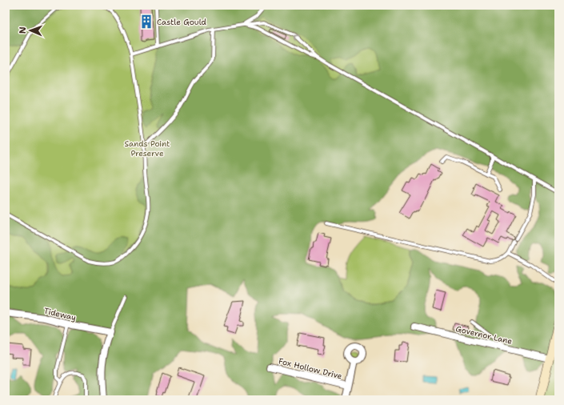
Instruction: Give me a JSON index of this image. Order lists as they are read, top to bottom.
{
  "streets": {
    "street": ["Tideway", "Governor Lane", "Fox Hollow Drive"]
  },
  "parks": ["Sands Point Preserve"],
  "places": {
    "building": ["Castle Gould"]
  },
  "north": "left"
}
